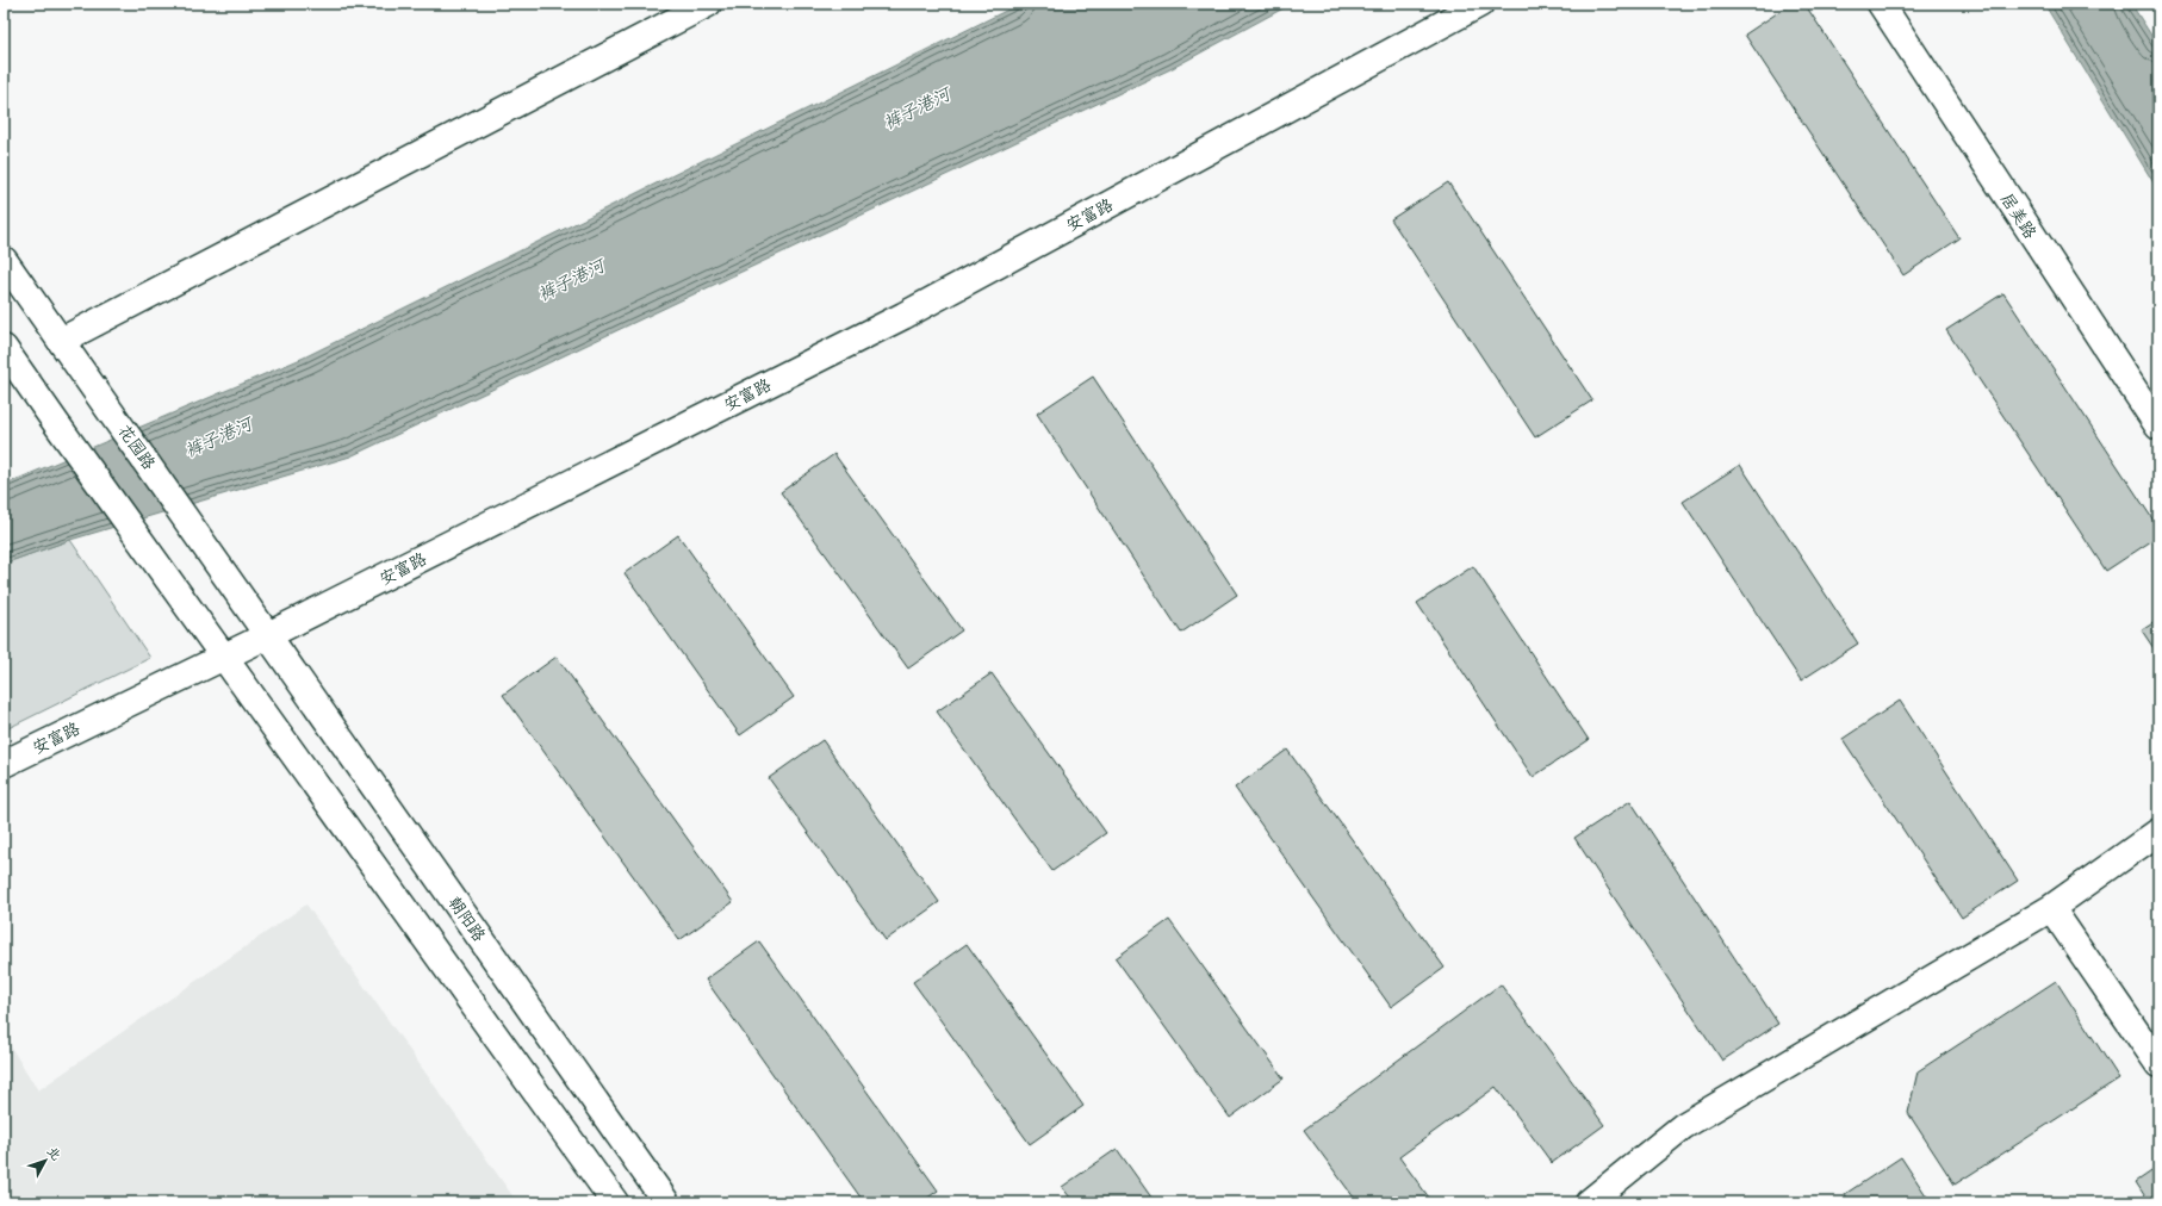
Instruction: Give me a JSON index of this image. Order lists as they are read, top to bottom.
{
  "streets": {
    "street": [
      "安富路",
      "居美路",
      "花园路",
      "朝阳路"
    ]
  },
  "crossings": [
    ["安富路", "花园路"],
    ["安富路", "朝阳路"],
    ["花园路", "朝阳路"]
  ],
  "water": ["裤子港河"],
  "north": "top right"
}
